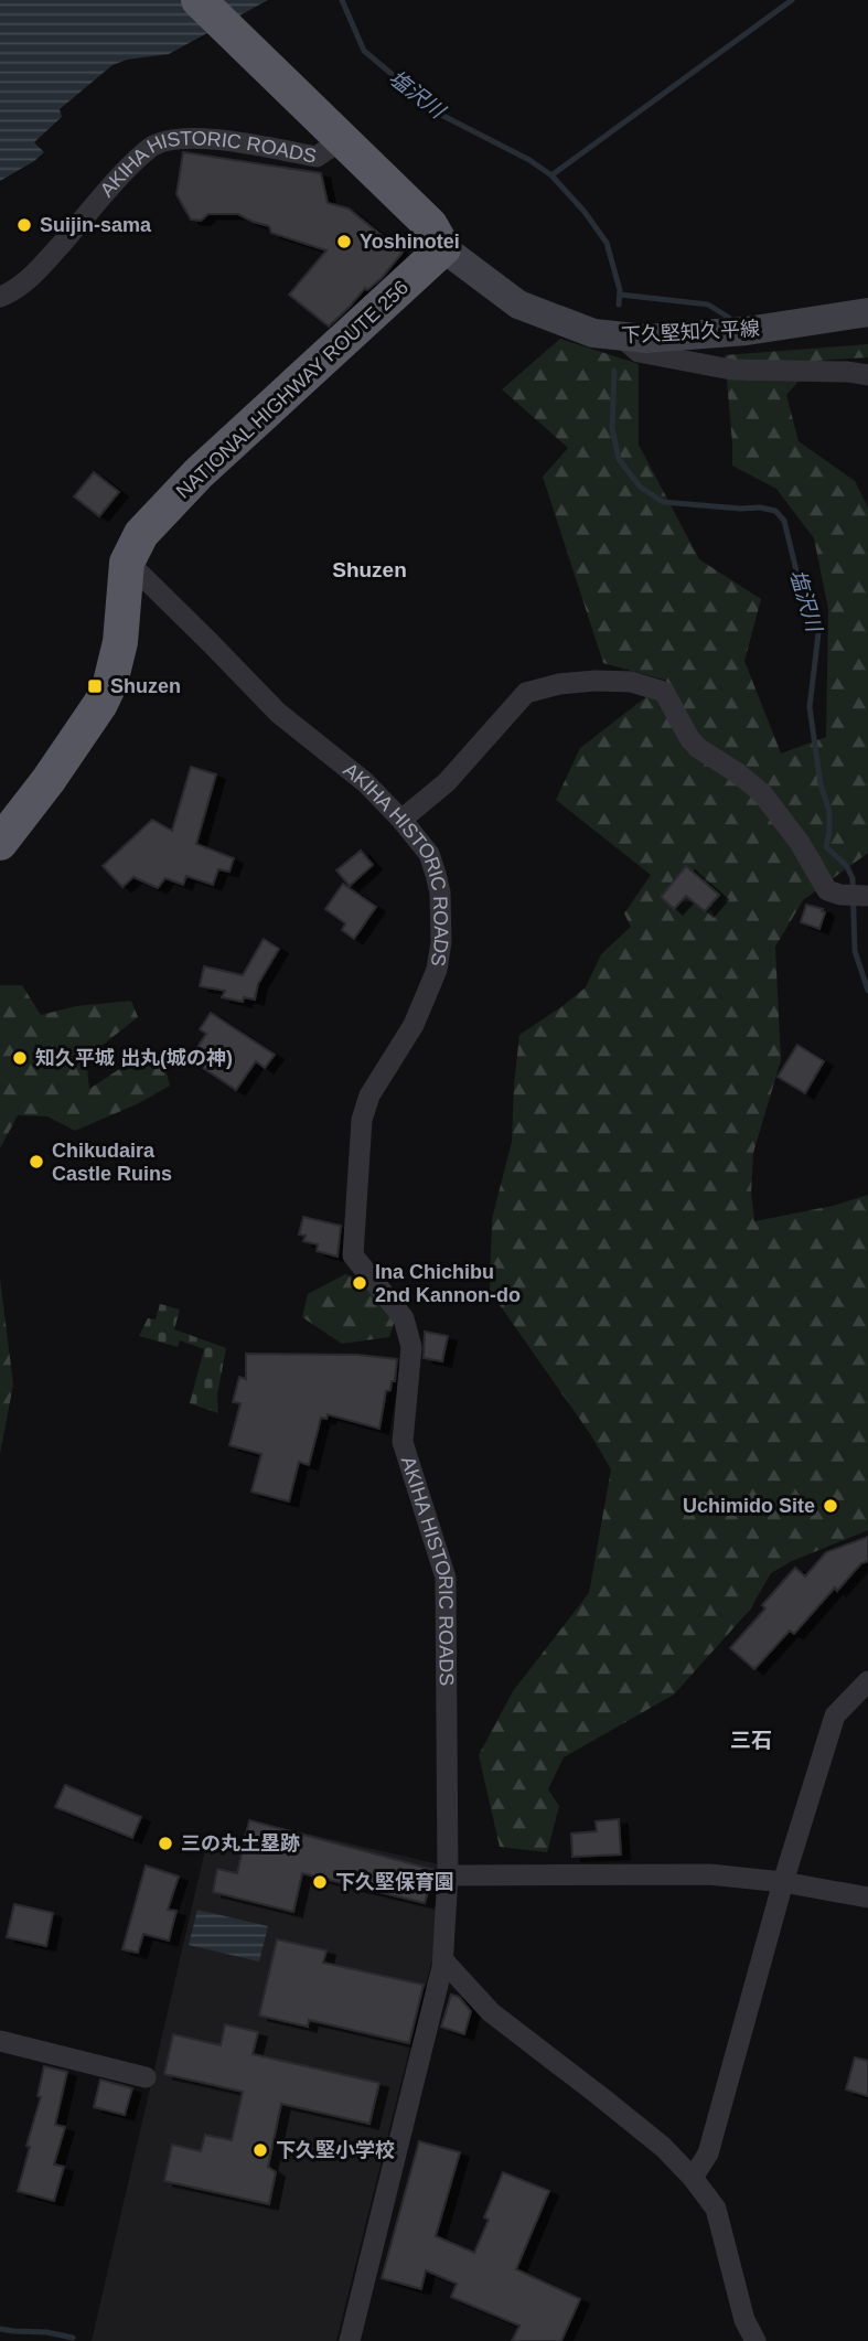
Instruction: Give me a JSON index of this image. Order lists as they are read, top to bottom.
{
  "streets": {
    "highway": ["NATIONAL HIGHWAY ROUTE 256"],
    "main road": ["下久堅知久平線"],
    "street": ["AKIHA HISTORIC ROADS"]
  },
  "crossings": [
    ["AKIHA HISTORIC ROADS", "NATIONAL HIGHWAY ROUTE 256"],
    ["下久堅知久平線", "NATIONAL HIGHWAY ROUTE 256"]
  ],
  "districts": ["Shuzen", "三石"],
  "water": ["塩沢川"],
  "places": {
    "other": [
      "Suijin-sama",
      "Yoshinotei",
      "知久平城 出丸(城の神)",
      "Chikudaira Castle Ruins",
      "Ina Chichibu 2nd Kannon-do",
      "Uchimido Site",
      "三の丸土塁跡",
      "下久堅保育園",
      "下久堅小学校"
    ],
    "transit": ["Shuzen"]
  }
}
